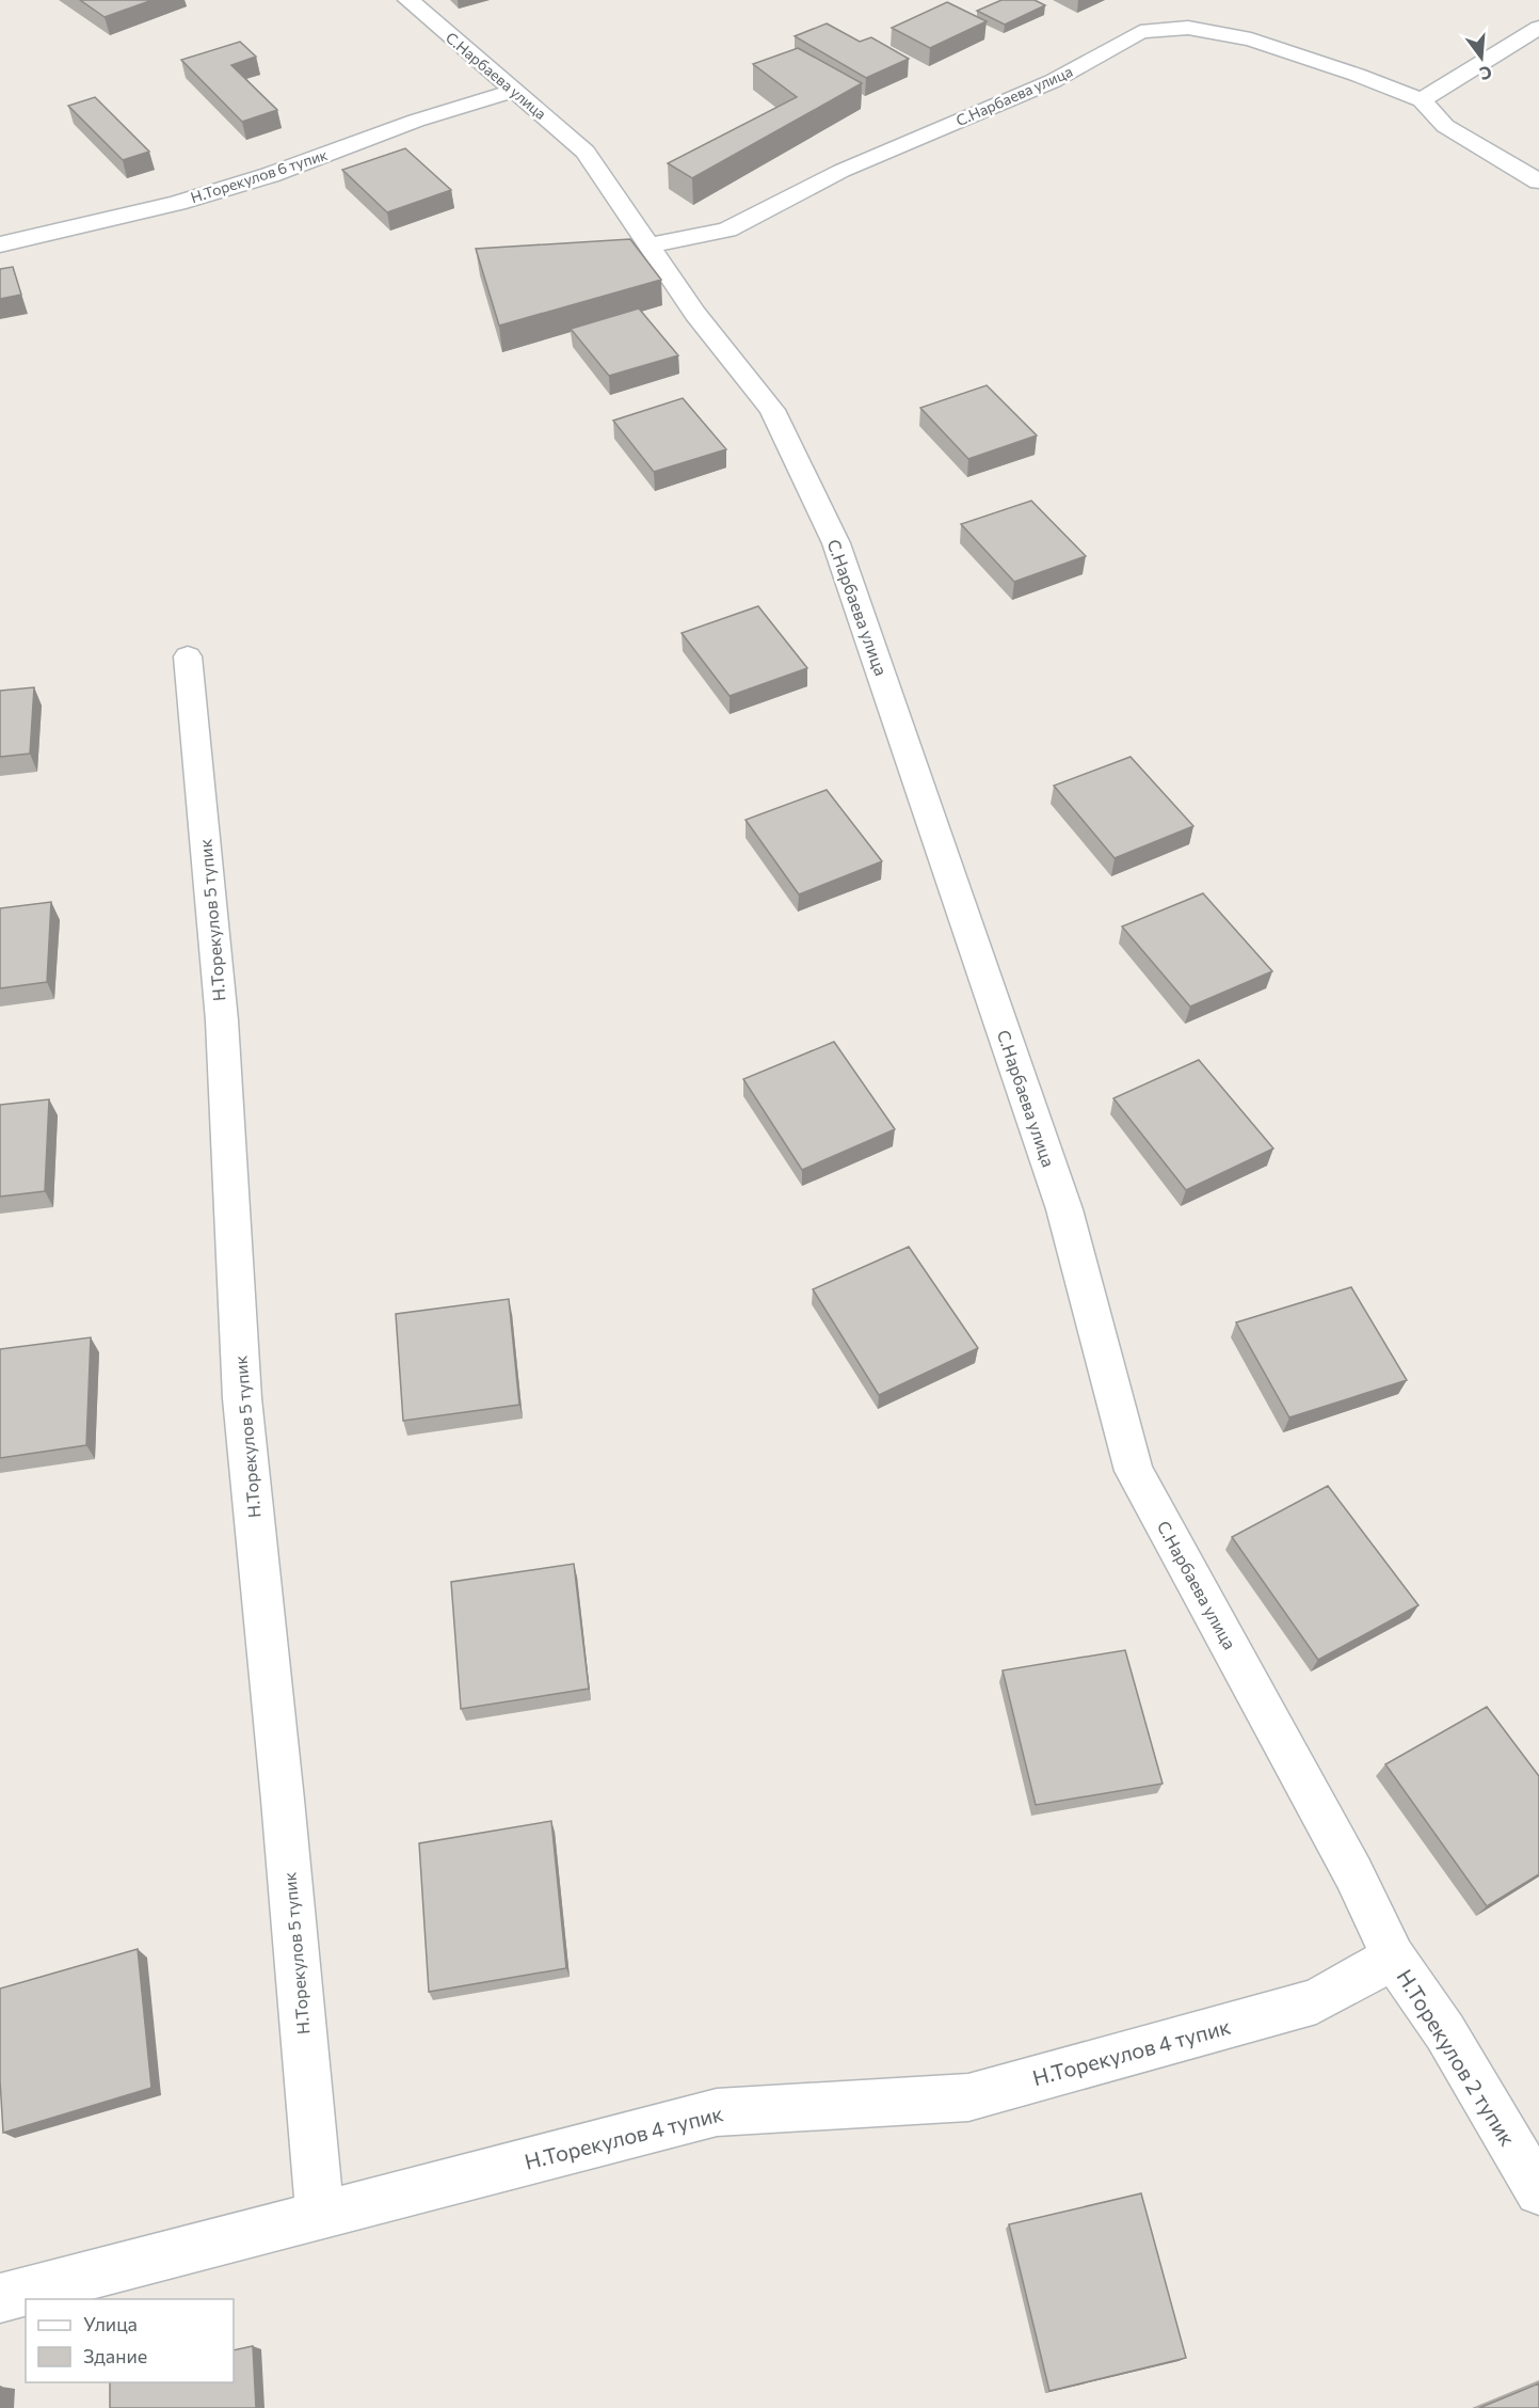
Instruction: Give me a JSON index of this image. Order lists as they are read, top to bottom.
{
  "streets": {
    "street": [
      "С.Нарбаева улица",
      "Н.Торекулов 6 тупик",
      "Н.Торекулов 5 тупик",
      "Н.Торекулов 4 тупик",
      "Н.Торекулов 2 тупик"
    ]
  },
  "crossings": [
    ["С.Нарбаева улица", "Н.Торекулов 6 тупик"],
    ["С.Нарбаева улица", "Н.Торекулов 4 тупик"],
    ["С.Нарбаева улица", "Н.Торекулов 2 тупик"],
    ["Н.Торекулов 5 тупик", "Н.Торекулов 4 тупик"],
    ["Н.Торекулов 4 тупик", "Н.Торекулов 2 тупик"]
  ],
  "legend": ["Улица", "Здание"],
  "north": "bottom"
}
